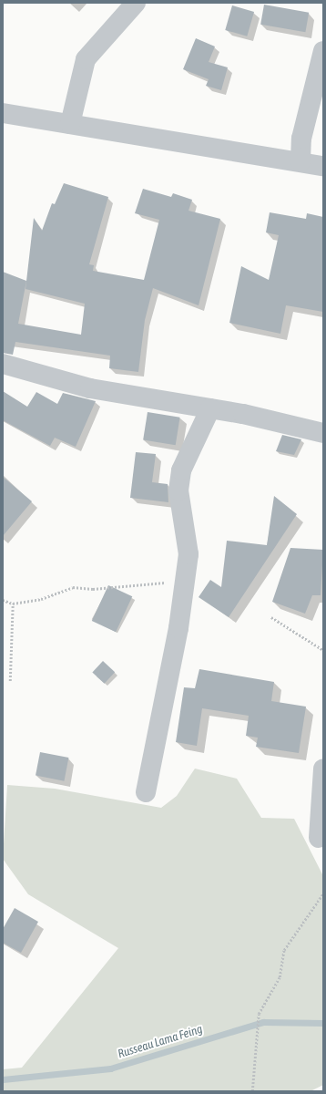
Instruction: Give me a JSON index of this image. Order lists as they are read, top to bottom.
{
  "water": ["Russeau Lama Feing"]
}
